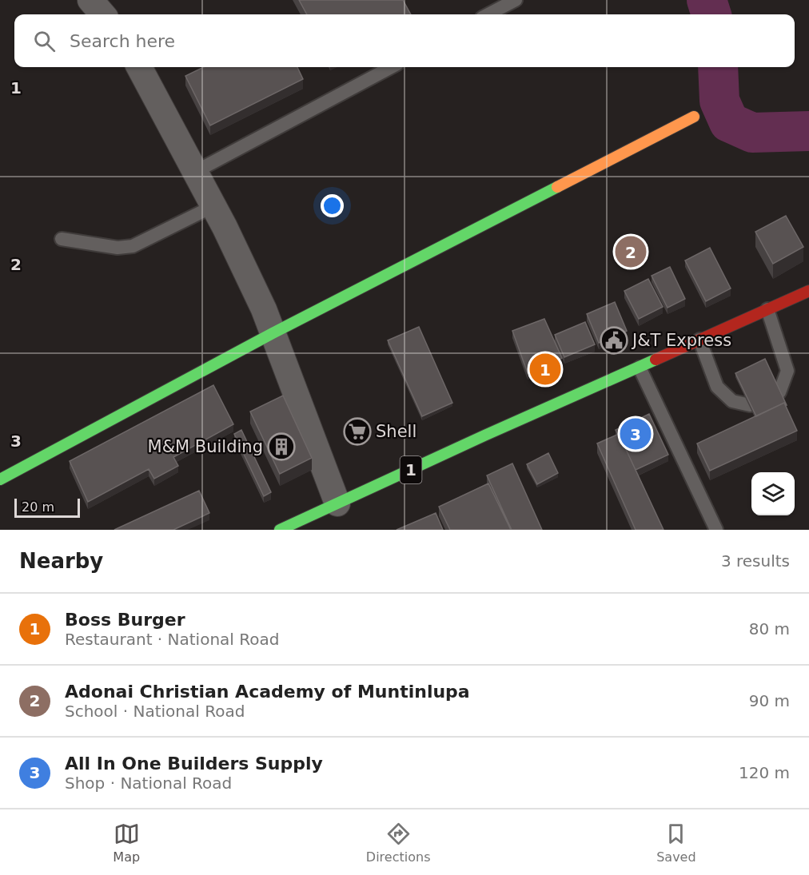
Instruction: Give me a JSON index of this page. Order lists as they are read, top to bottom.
{
  "streets": {
    "main road": ["1"]
  },
  "places": {
    "public building": ["J&T Express"],
    "supermarket": ["Shell"],
    "building": ["M&M Building"]
  },
  "scale_bar": "20 m",
  "page": {
    "search": "Search here",
    "pins": ["2", "1", "3"],
    "scale": "20 m",
    "heading": ["Nearby", "3 results"],
    "list": [
      {
        "mark": "1",
        "name": "Boss Burger",
        "note": "Restaurant · National Road",
        "value": "80 m"
      },
      {
        "mark": "2",
        "name": "Adonai Christian Academy of Muntinlupa",
        "note": "School · National Road",
        "value": "90 m"
      },
      {
        "mark": "3",
        "name": "All In One Builders Supply",
        "note": "Shop · National Road",
        "value": "120 m"
      }
    ],
    "nav": ["Map", "Directions", "Saved"]
  },
  "grid": {
    "rows": ["1", "2", "3"]
  }
}
